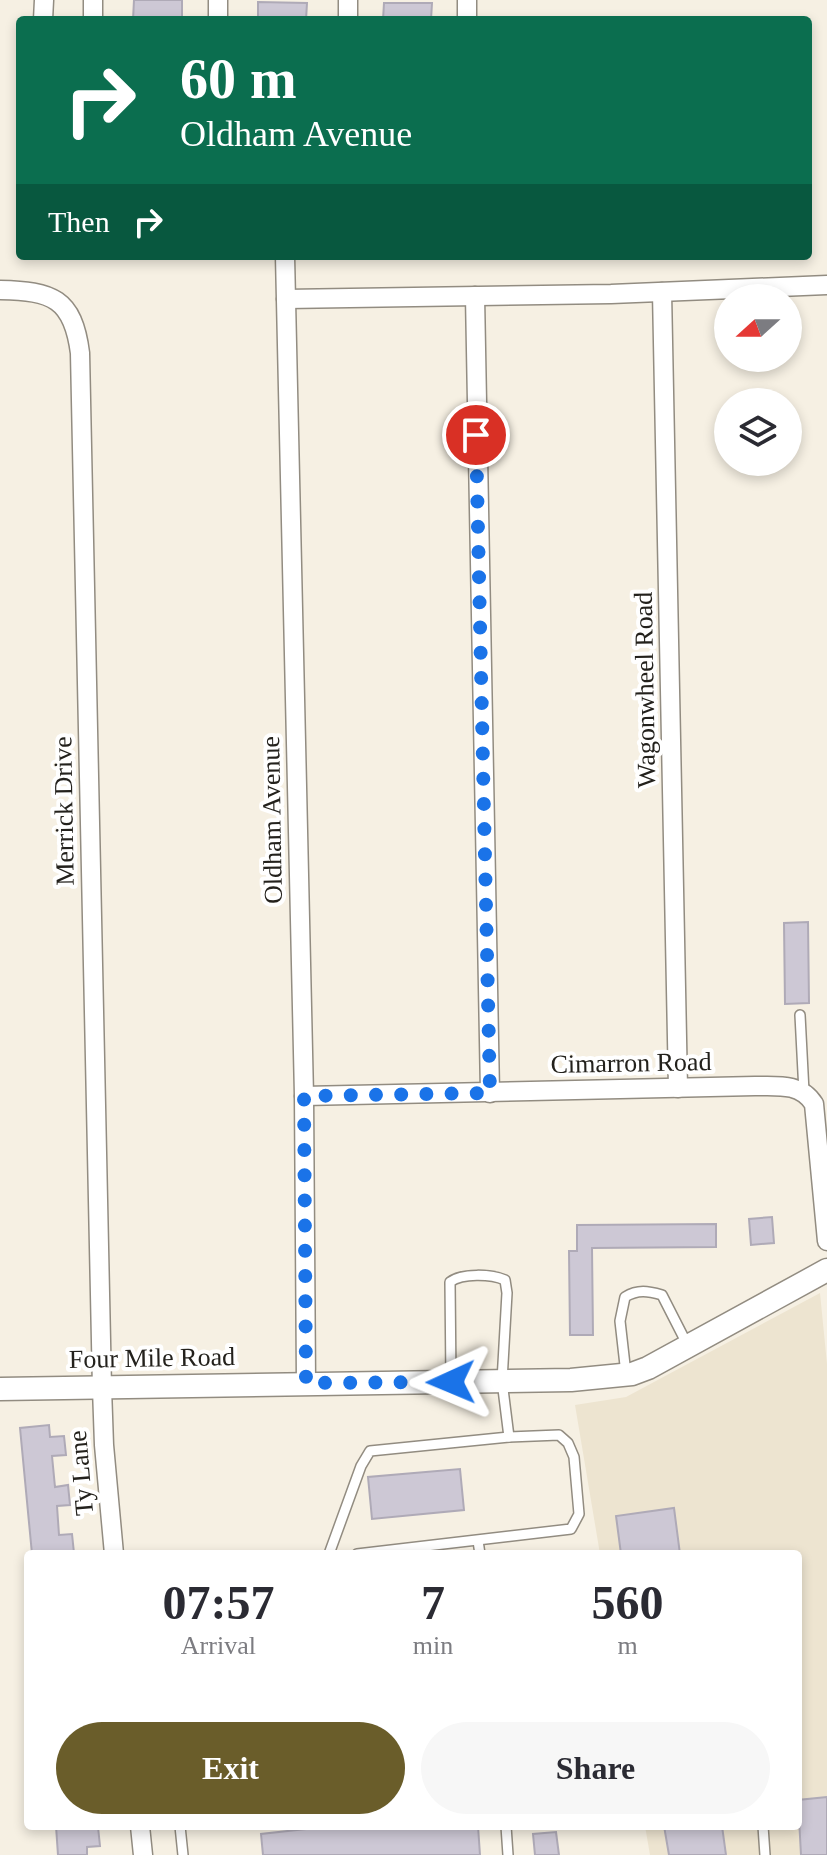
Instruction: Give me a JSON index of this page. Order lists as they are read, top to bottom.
{
  "streets": {
    "street": [
      "Wagonwheel Road",
      "Merrick Drive",
      "Oldham Avenue",
      "Cimarron Road",
      "Four Mile Road",
      "Ty Lane"
    ]
  },
  "crossings": [
    ["Wagonwheel Road", "Cimarron Road"],
    ["Merrick Drive", "Four Mile Road"],
    ["Merrick Drive", "Ty Lane"],
    ["Oldham Avenue", "Cimarron Road"],
    ["Oldham Avenue", "Four Mile Road"],
    ["Four Mile Road", "Ty Lane"]
  ],
  "north": "left",
  "page": {
    "turn": ["60 m", "Oldham Avenue"],
    "then": "Then",
    "eta": [
      "07:57",
      "Arrival",
      "7",
      "min",
      "560",
      "m"
    ],
    "buttons": ["Exit", "Share"]
  }
}
